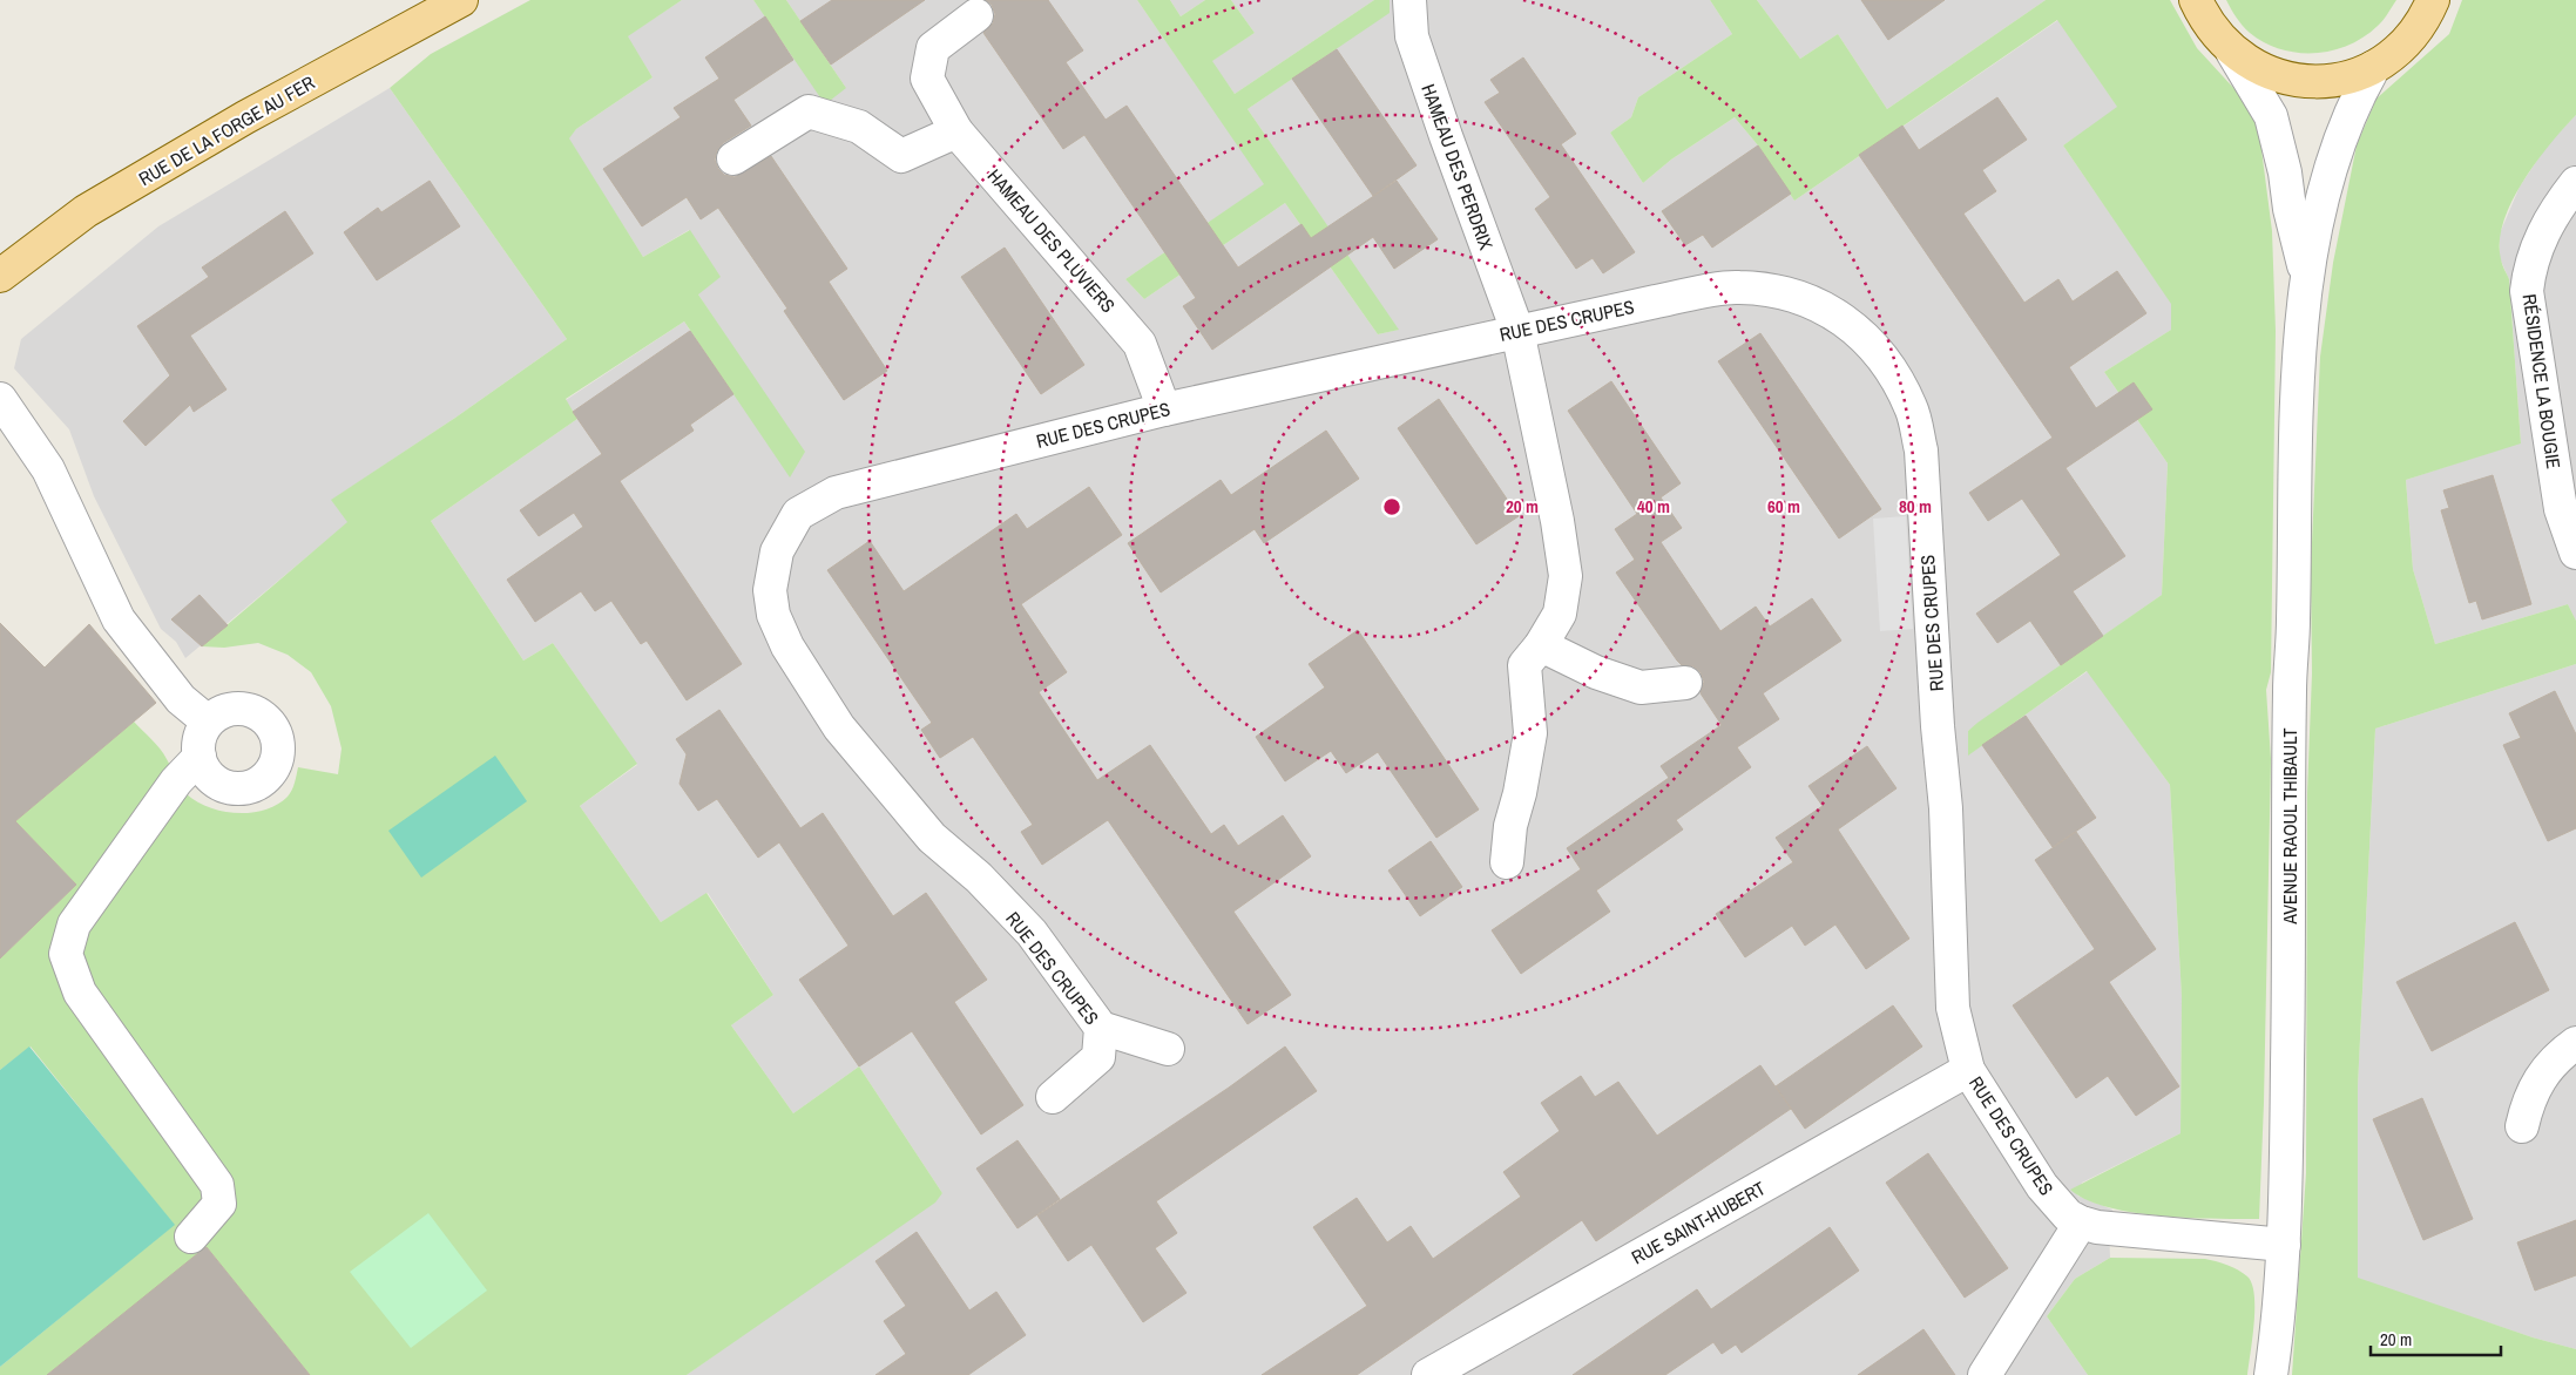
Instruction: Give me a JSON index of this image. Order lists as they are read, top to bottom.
{
  "streets": {
    "main road": ["RUE DE LA FORGE AU FER"],
    "street": [
      "HAMEAU DES PERDRIX",
      "HAMEAU DES PLUVIERS",
      "RUE DES CRUPES",
      "RÉSIDENCE LA BOUGIE",
      "AVENUE RAOUL THIBAULT",
      "RUE SAINT-HUBERT"
    ]
  },
  "crossings": [
    ["HAMEAU DES PERDRIX", "RUE DES CRUPES"],
    ["HAMEAU DES PLUVIERS", "RUE DES CRUPES"],
    ["RUE DES CRUPES", "AVENUE RAOUL THIBAULT"],
    ["RUE DES CRUPES", "RUE SAINT-HUBERT"]
  ],
  "scale_bar": "20 m",
  "rings": [
    "20 m",
    "40 m",
    "60 m",
    "80 m"
  ]
}
